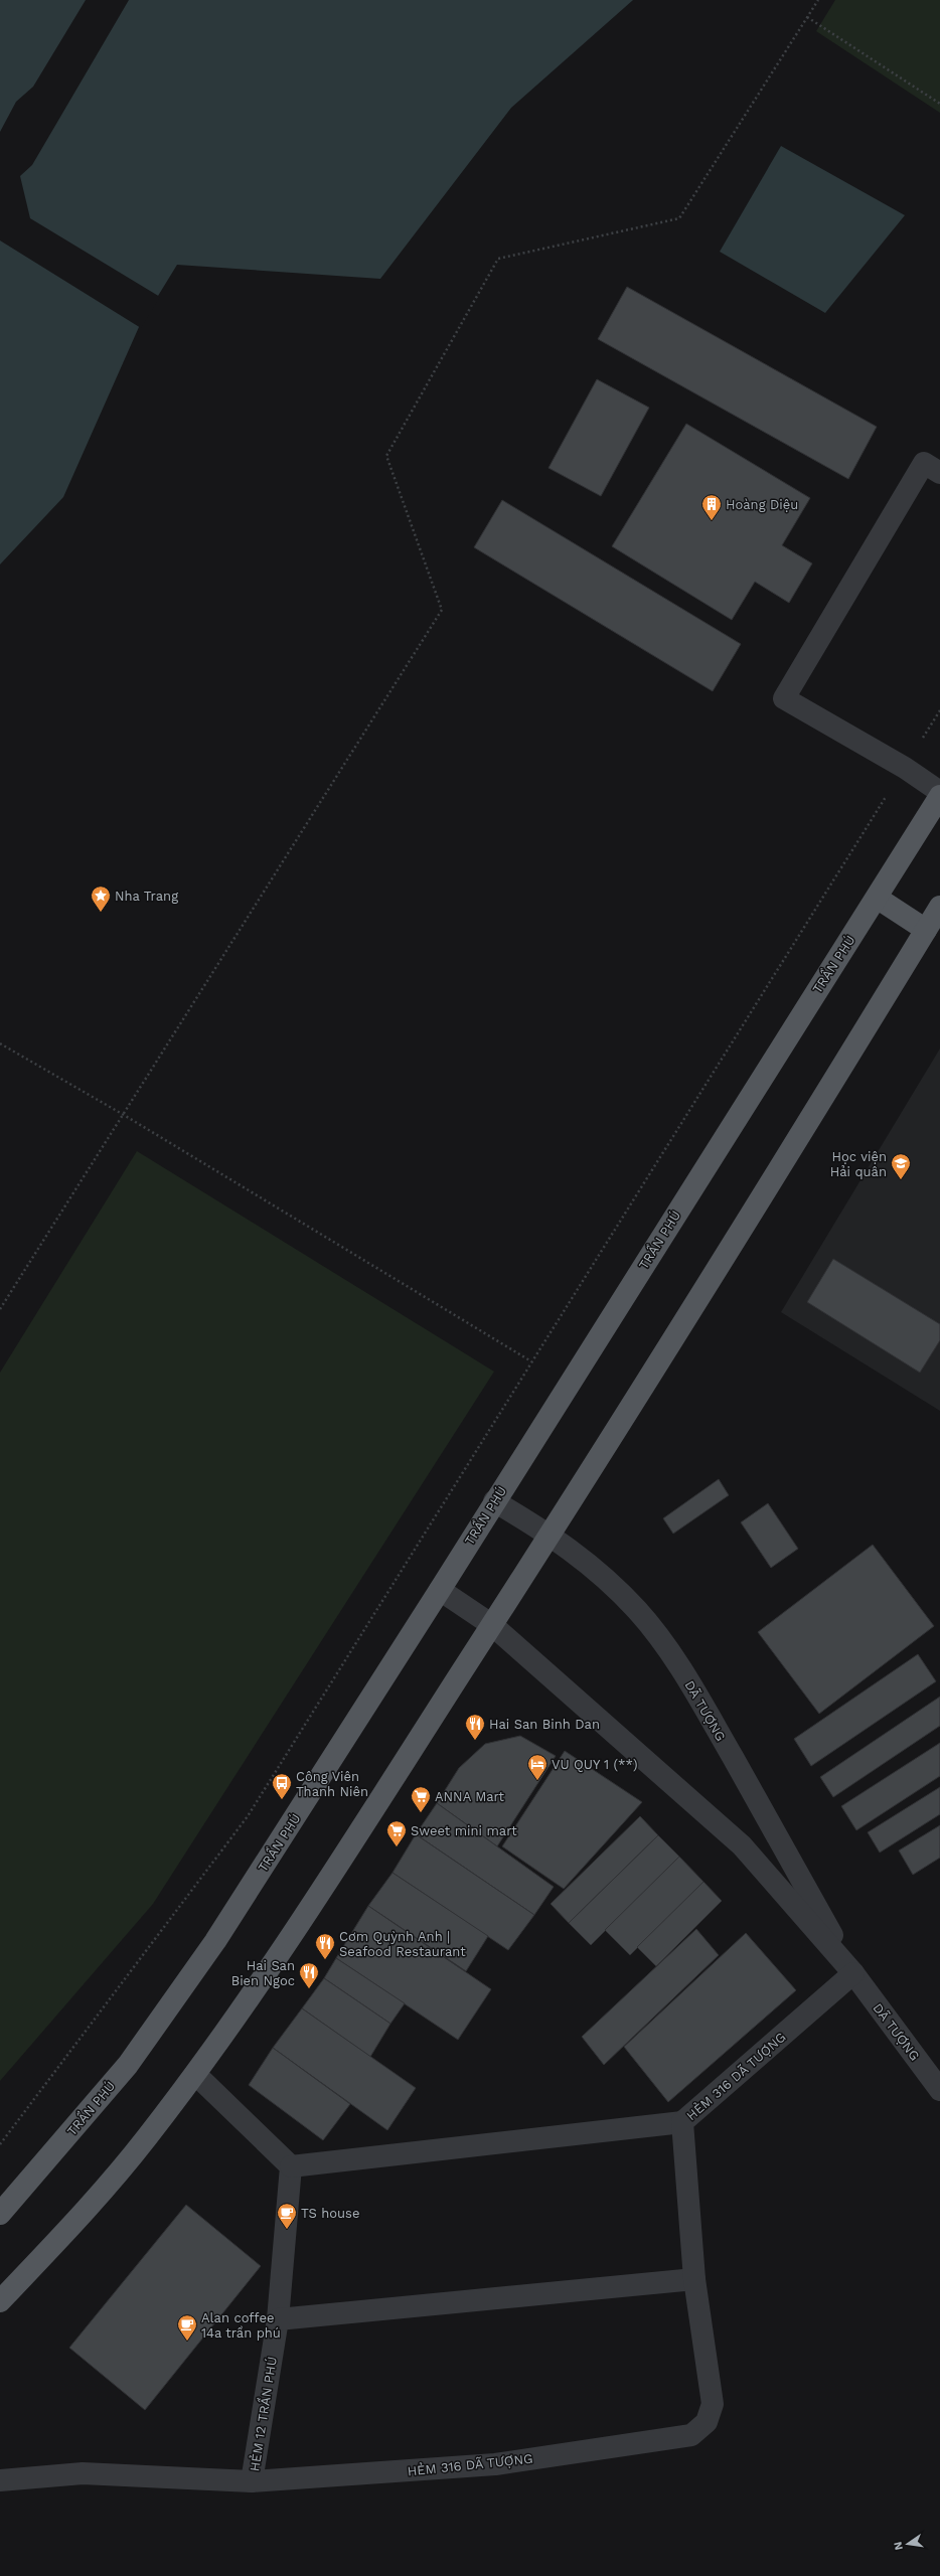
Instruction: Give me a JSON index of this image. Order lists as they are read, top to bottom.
{
  "streets": {
    "main road": ["TRẦN PHÚ"],
    "street": ["DÃ TƯỢNG", "HẺM 316 DÃ TƯỢNG", "HẺM 12 TRẦN PHÚ"]
  },
  "crossings": [
    ["TRẦN PHÚ", "DÃ TƯỢNG"],
    ["DÃ TƯỢNG", "HẺM 316 DÃ TƯỢNG"],
    ["HẺM 316 DÃ TƯỢNG", "HẺM 12 TRẦN PHÚ"]
  ],
  "places": {
    "building": ["Hoàng Diệu"],
    "place": ["Nha Trang"],
    "school or university": ["Học viện Hải quân"],
    "restaurant": ["Hai San Binh Dan", "Cơm Quỳnh Anh | Seafood Restaurant", "Hai San Bien Ngoc"],
    "hotel": ["VU QUY 1 (**)"],
    "bus stop": ["Công Viên Thanh Niên"],
    "supermarket": ["ANNA Mart", "Sweet mini mart"],
    "cafe": ["TS house", "Alan coffee 14a trần phú"]
  },
  "north": "left"
}
